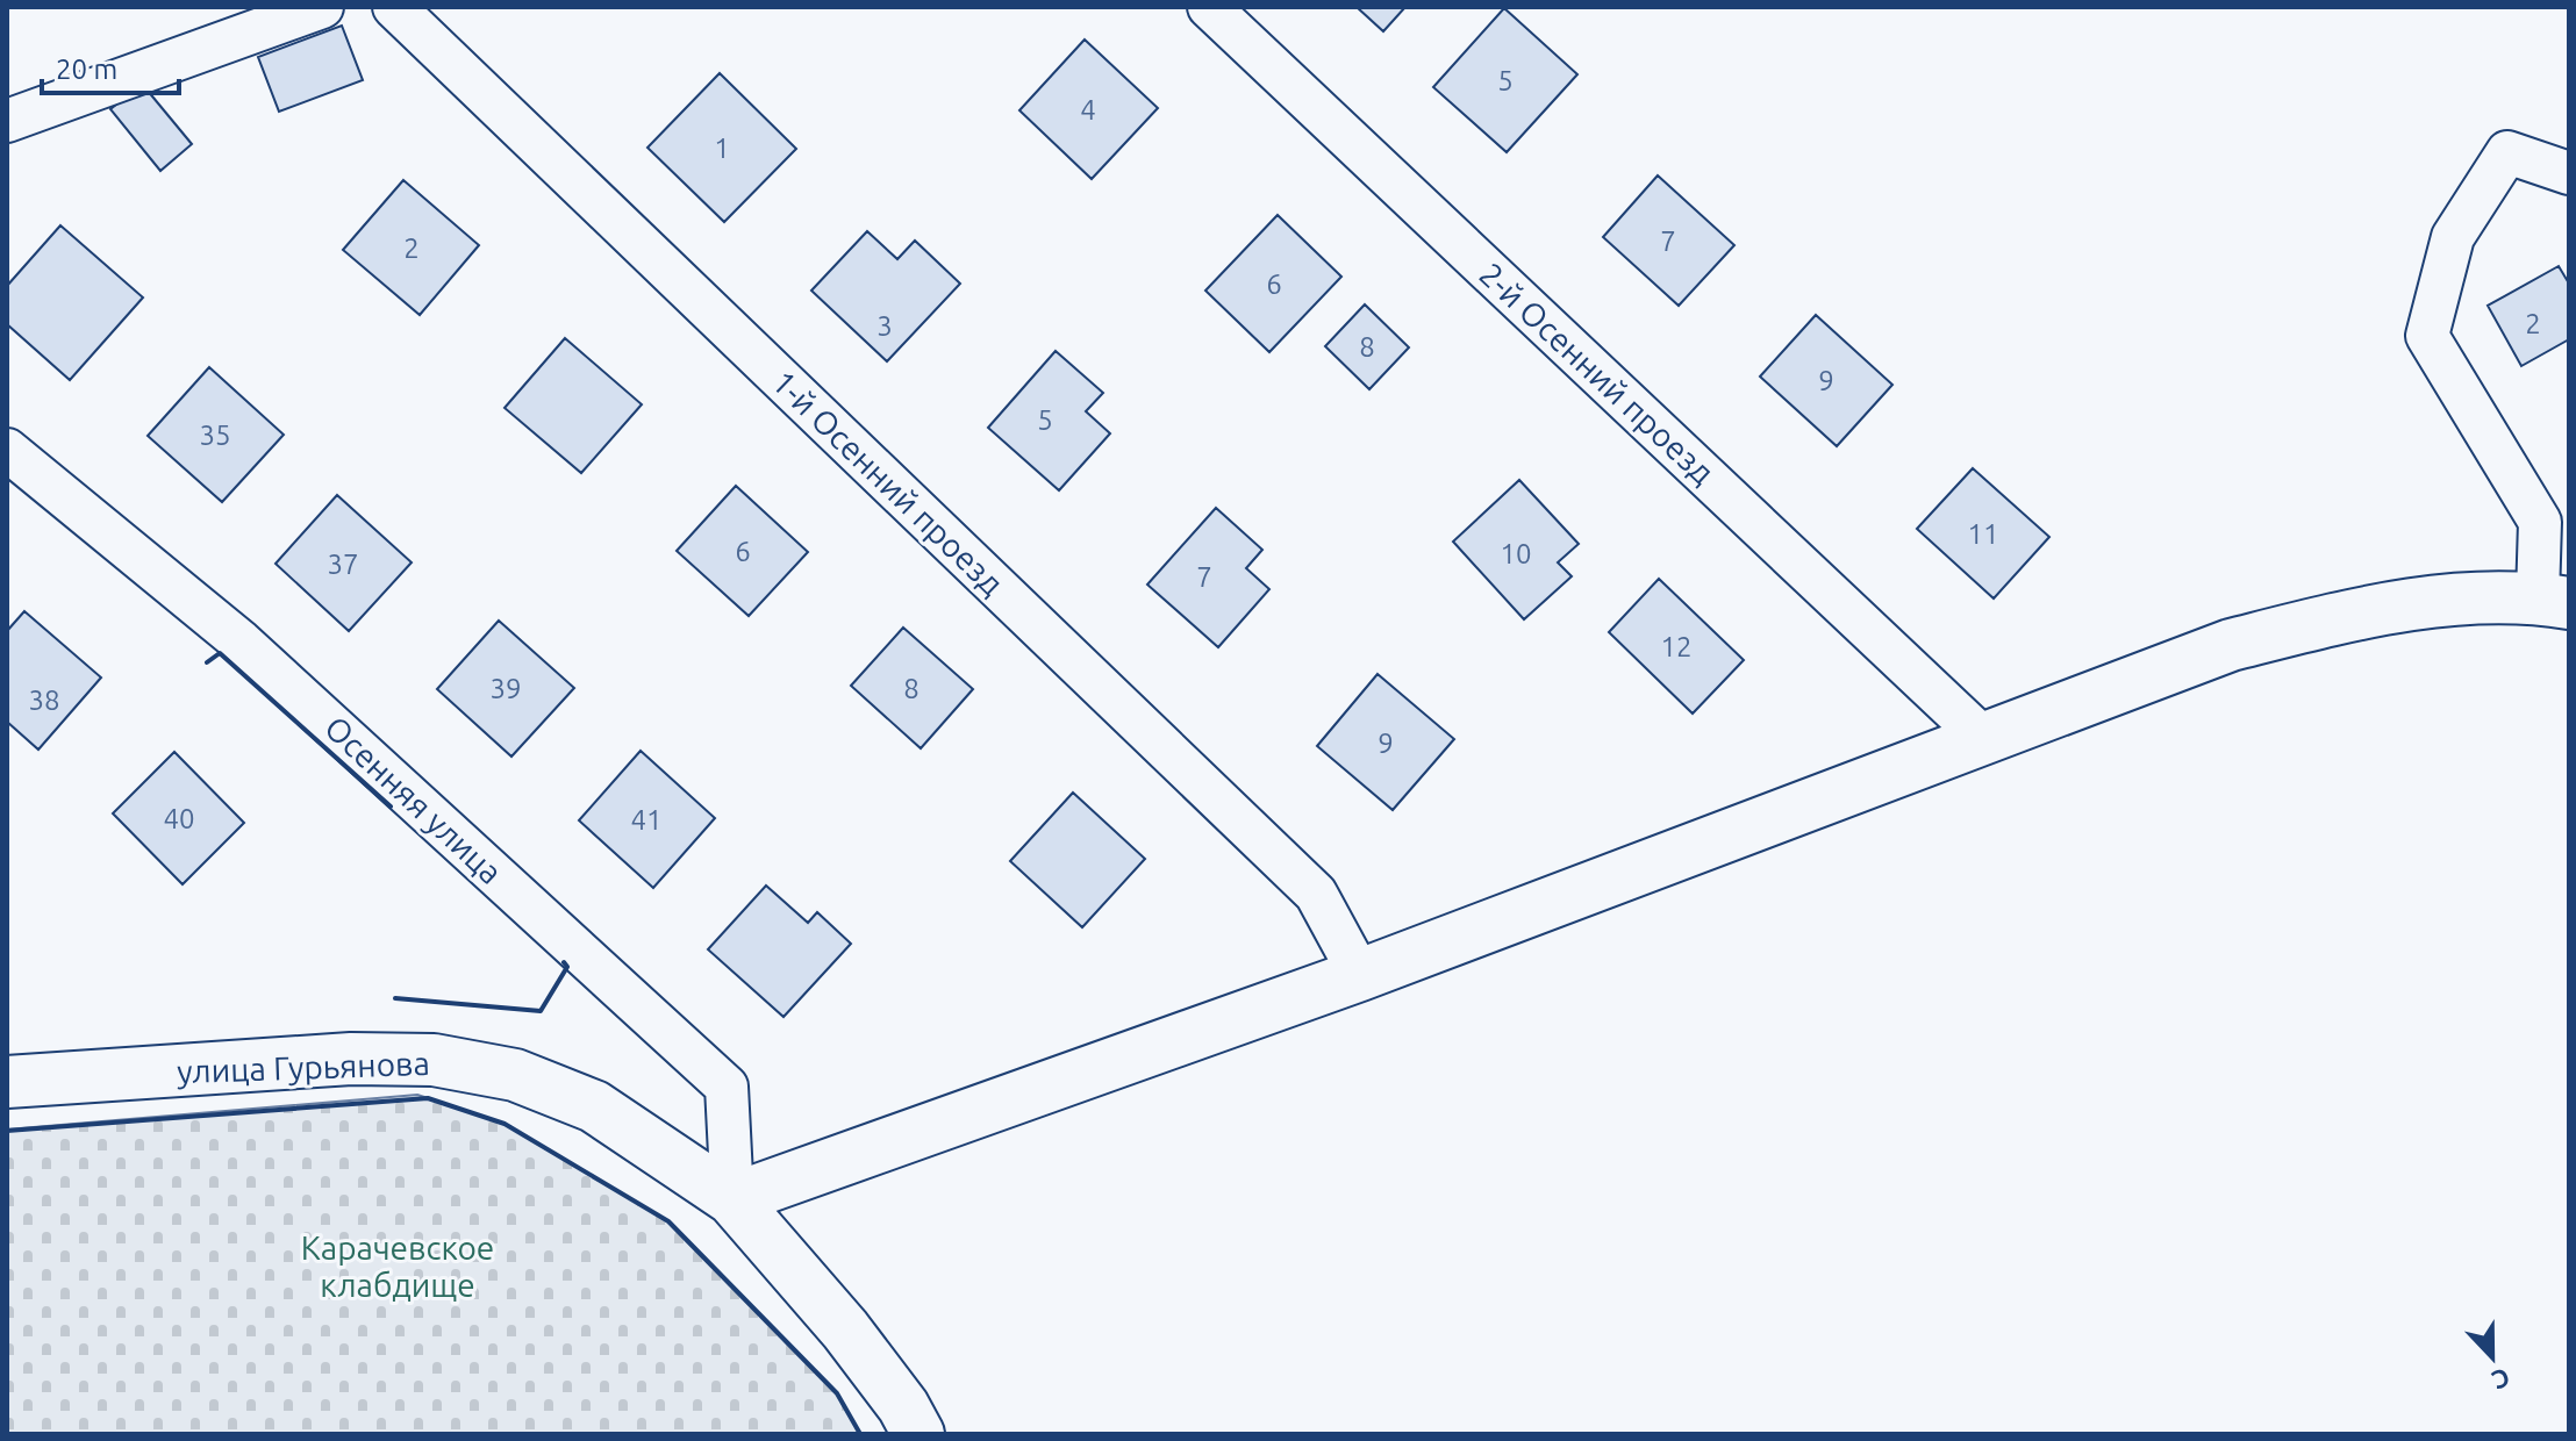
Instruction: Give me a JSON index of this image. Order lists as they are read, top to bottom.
{
  "streets": {
    "street": [
      "2-й Осенний проезд",
      "1-й Осенний проезд",
      "Осенняя улица",
      "улица Гурьянова"
    ]
  },
  "crossings": [
    ["Осенняя улица", "улица Гурьянова"]
  ],
  "parks": ["Карачевское клабдище"],
  "house_numbers": [
    "5",
    "4",
    "1",
    "7",
    "2",
    "6",
    "2",
    "3",
    "8",
    "9",
    "5",
    "35",
    "11",
    "6",
    "10",
    "37",
    "7",
    "12",
    "39",
    "8",
    "38",
    "9",
    "40",
    "41"
  ],
  "scale_bar": "20 m",
  "north": "bottom"
}
